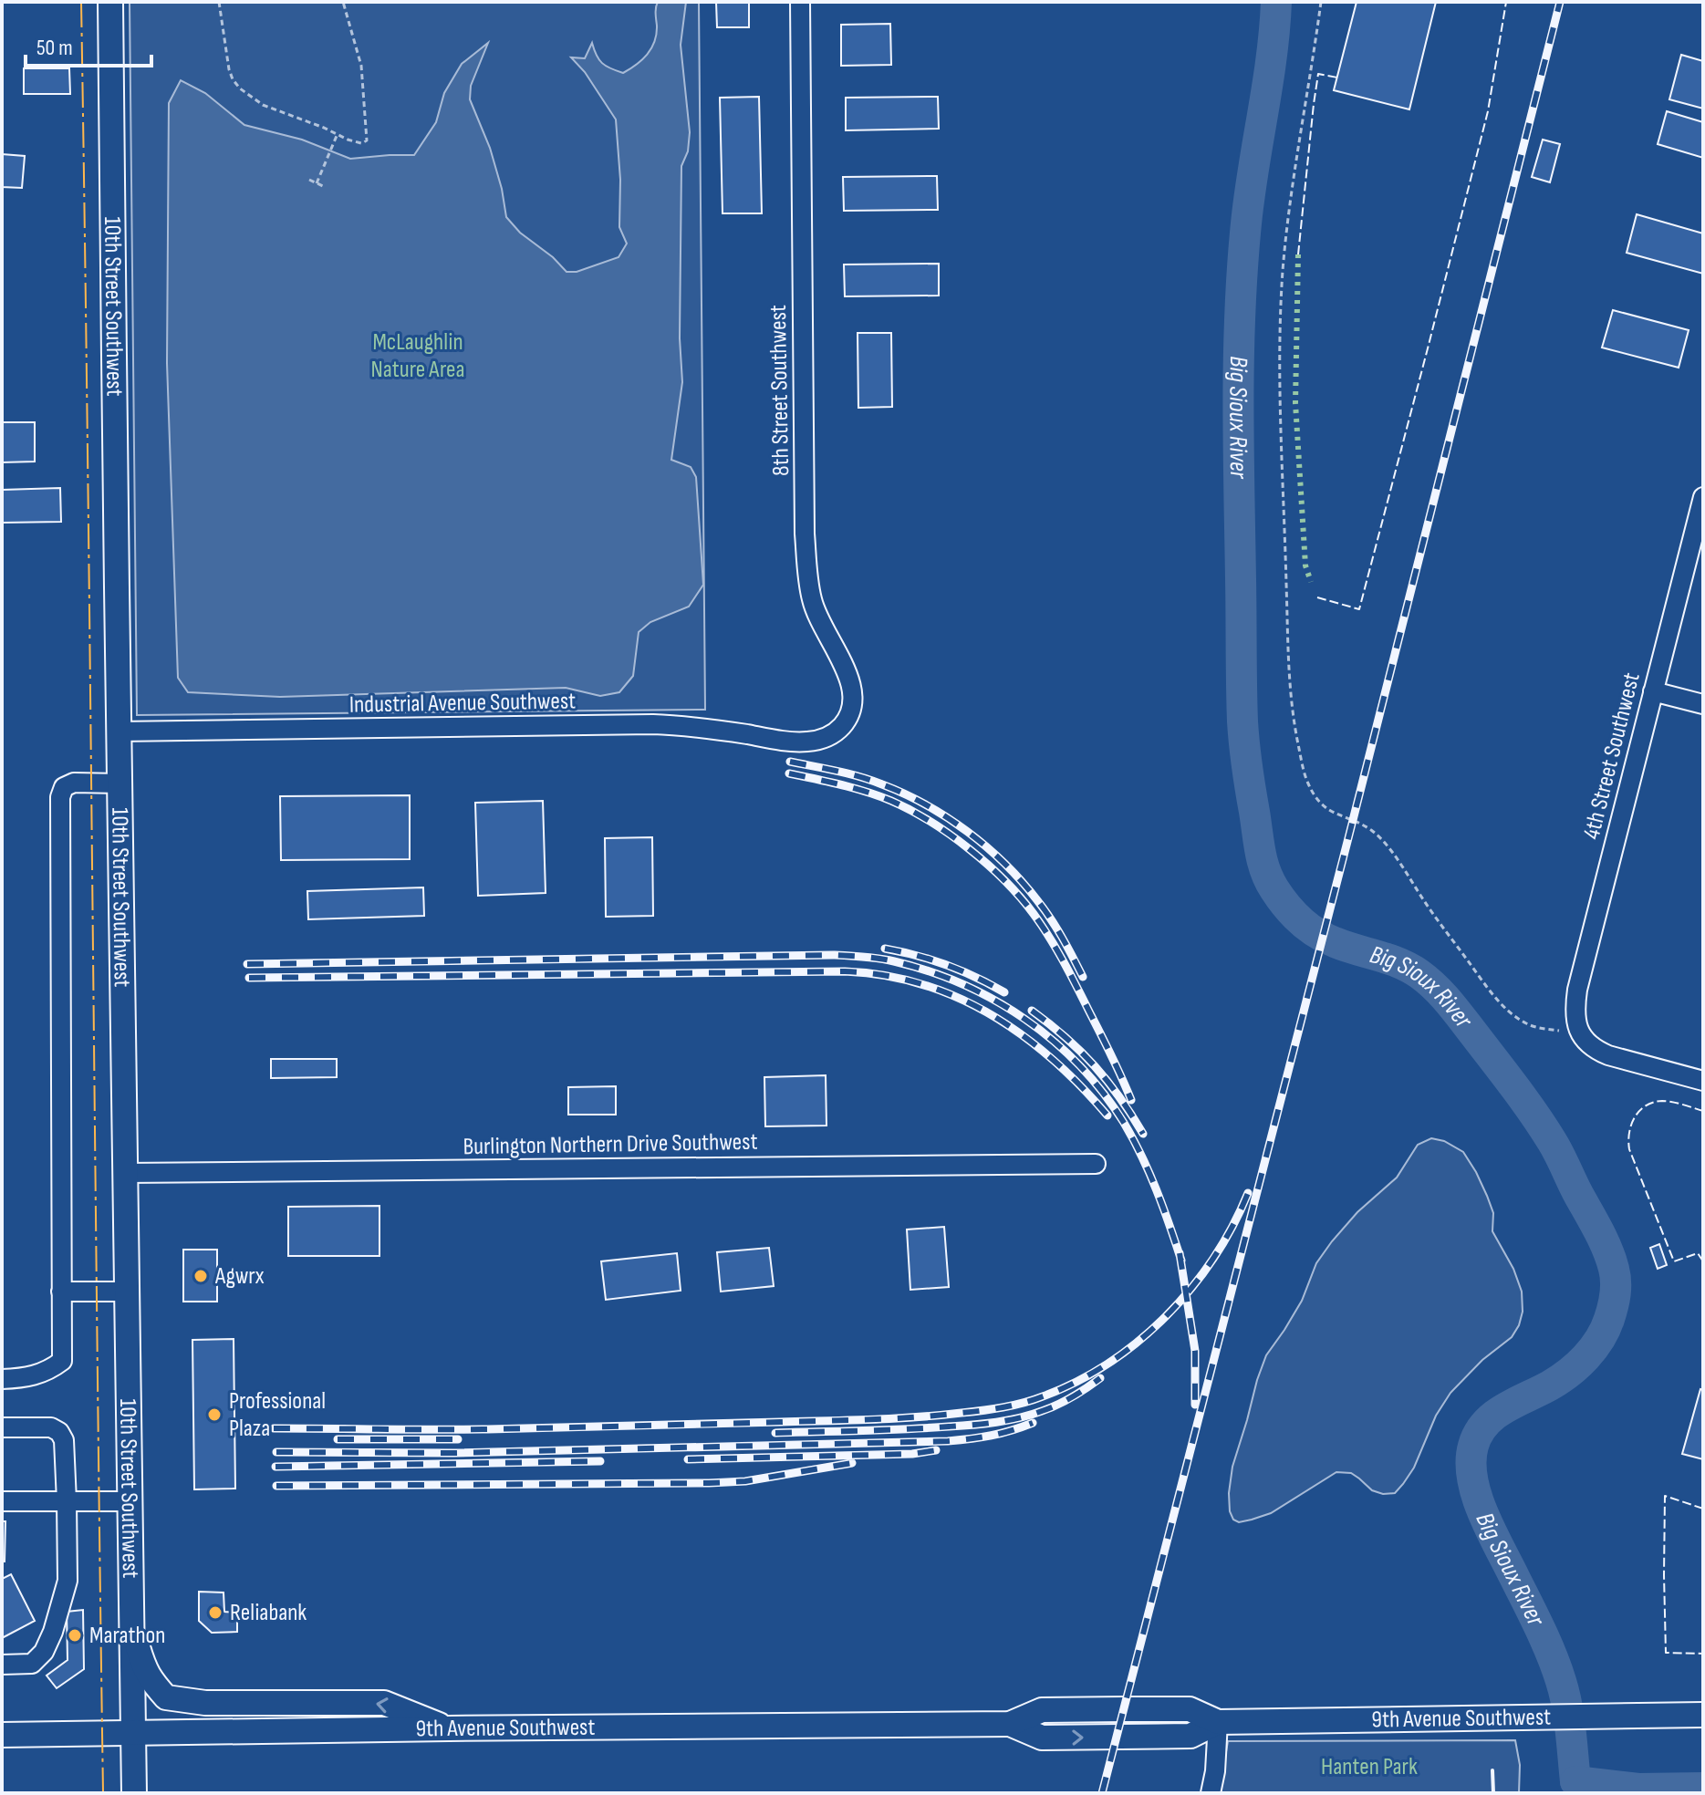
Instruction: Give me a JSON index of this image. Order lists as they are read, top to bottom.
{
  "streets": {
    "main road": ["10th Street Southwest", "9th Avenue Southwest"],
    "street": [
      "8th Street Southwest",
      "Industrial Avenue Southwest",
      "4th Street Southwest",
      "Burlington Northern Drive Southwest"
    ]
  },
  "crossings": [
    ["10th Street Southwest", "Industrial Avenue Southwest"],
    ["10th Street Southwest", "Burlington Northern Drive Southwest"],
    ["10th Street Southwest", "9th Avenue Southwest"],
    ["8th Street Southwest", "Industrial Avenue Southwest"]
  ],
  "water": ["Big Sioux River"],
  "parks": ["McLaughlin Nature Area", "Hanten Park"],
  "places": [
    "Agwrx",
    "Professional Plaza",
    "Reliabank",
    "Marathon"
  ],
  "scale_bar": "50 m"
}
